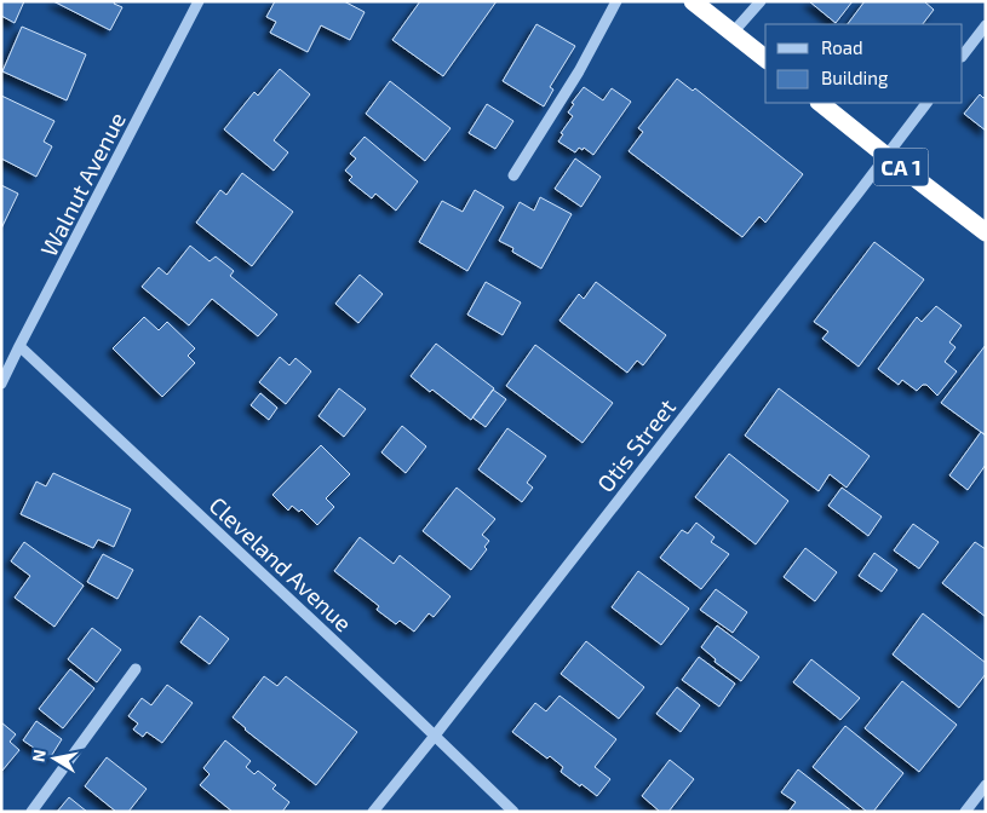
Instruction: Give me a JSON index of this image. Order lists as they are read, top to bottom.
{
  "streets": {
    "highway": ["CA 1"],
    "street": ["Walnut Avenue", "Otis Street", "Cleveland Avenue"]
  },
  "crossings": [
    ["CA 1", "Otis Street"],
    ["Walnut Avenue", "Cleveland Avenue"],
    ["Otis Street", "Cleveland Avenue"]
  ],
  "legend": ["Road", "Building"],
  "north": "left"
}
